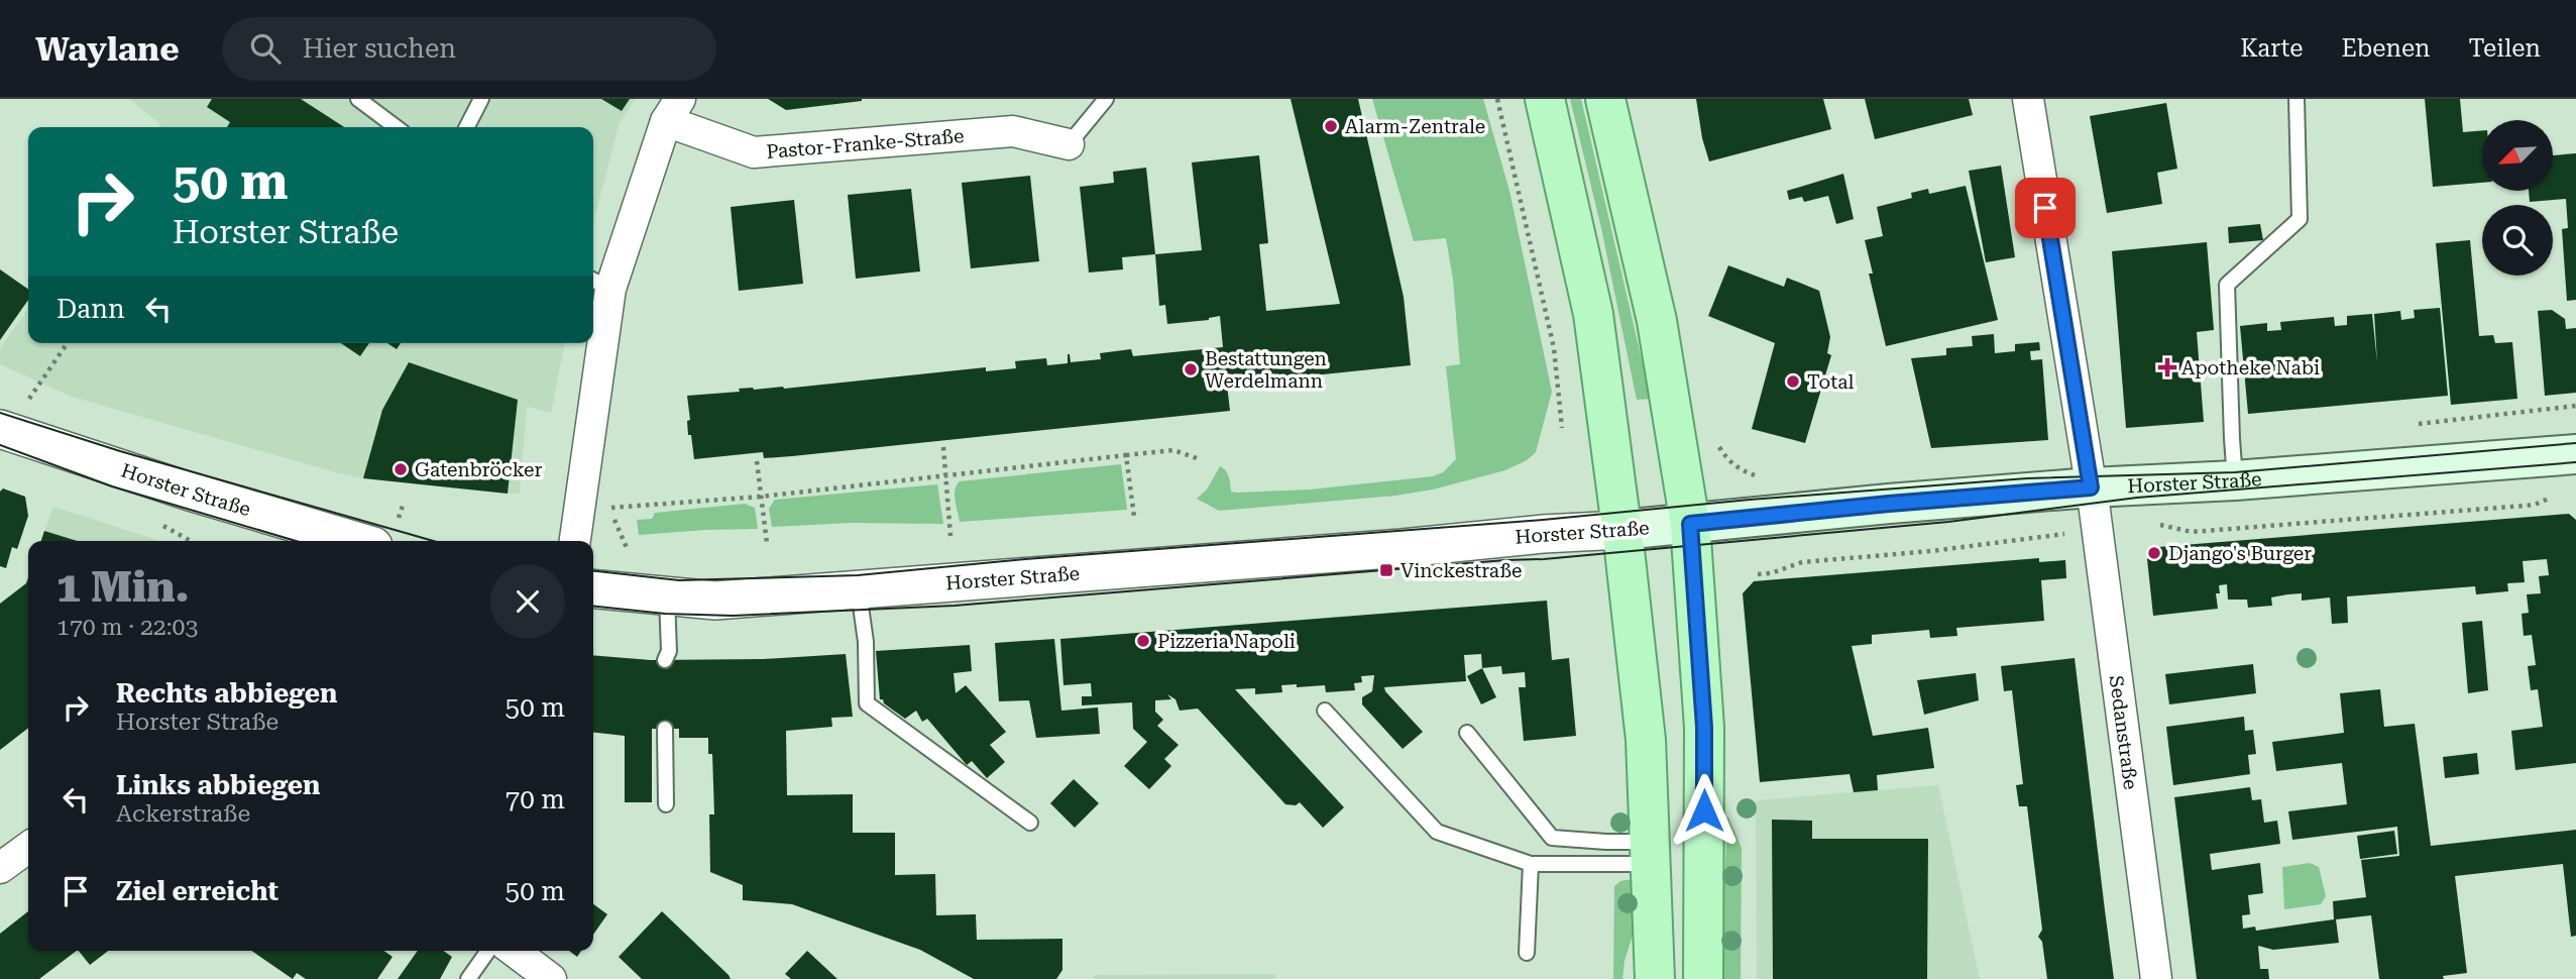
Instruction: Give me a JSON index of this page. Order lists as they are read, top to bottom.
{
  "streets": {
    "main road": ["Horster Straße"],
    "street": ["Pastor-Franke-Straße", "Sedanstraße"]
  },
  "crossings": [
    ["Horster Straße", "Sedanstraße"]
  ],
  "places": {
    "other": [
      "Alarm-Zentrale",
      "Bestattungen Werdelmann",
      "Total",
      "Gatenbröcker",
      "Django's Burger",
      "Pizzeria Napoli"
    ],
    "health": ["Apotheke Nabi"],
    "transit": ["Vinckestraße"]
  },
  "north": "bottom left",
  "page": {
    "header": "Waylane",
    "search": "Hier suchen",
    "nav": ["Karte", "Ebenen", "Teilen"],
    "turn": ["50 m", "Horster Straße"],
    "then": "Dann",
    "heading": ["1 Min.", "170 m · 22:03"],
    "list": [
      {
        "name": "Rechts abbiegen",
        "note": "Horster Straße",
        "value": "50 m"
      },
      {
        "name": "Links abbiegen",
        "note": "Ackerstraße",
        "value": "70 m"
      },
      {
        "name": "Ziel erreicht",
        "value": "50 m"
      }
    ]
  }
}
